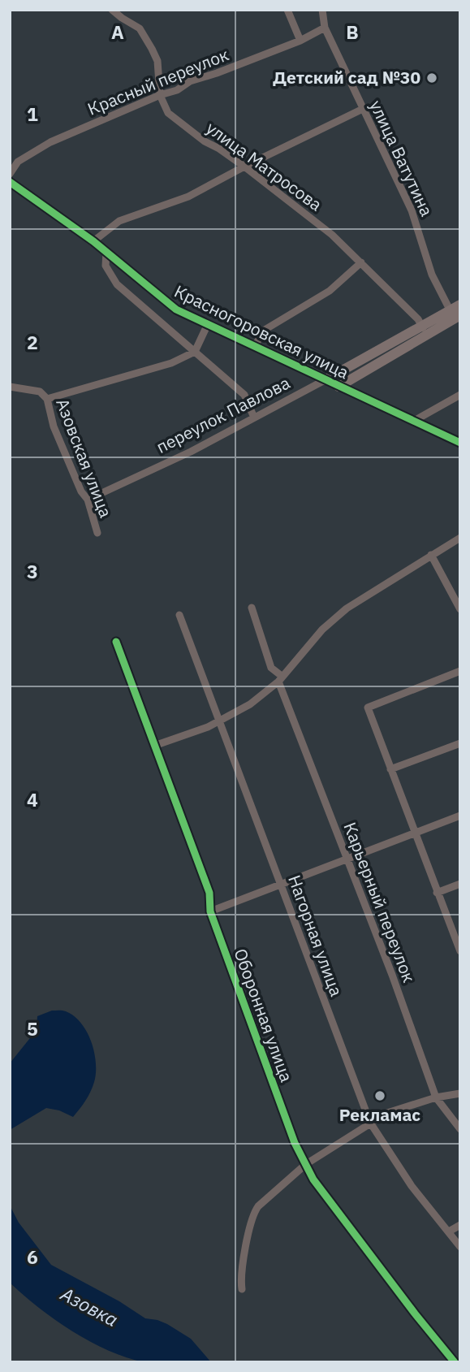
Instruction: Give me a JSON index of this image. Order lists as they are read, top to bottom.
{
  "streets": {
    "street": [
      "Красный переулок",
      "улица Ватутина",
      "улица Матросова",
      "Красногоровская улица",
      "переулок Павлова",
      "Азовская улица",
      "Карьерный переулок",
      "Нагорная улица",
      "Оборонная улица"
    ]
  },
  "crossings": [
    ["Красный переулок", "улица Ватутина"],
    ["Красный переулок", "улица Матросова"],
    ["улица Ватутина", "переулок Павлова"],
    ["улица Матросова", "переулок Павлова"],
    ["Красногоровская улица", "переулок Павлова"],
    ["переулок Павлова", "Азовская улица"]
  ],
  "water": ["Азовка"],
  "places": ["Детский сад №30", "Рекламас"],
  "grid": {
    "columns": ["A", "B"],
    "rows": [
      "1",
      "2",
      "3",
      "4",
      "5",
      "6"
    ]
  }
}
